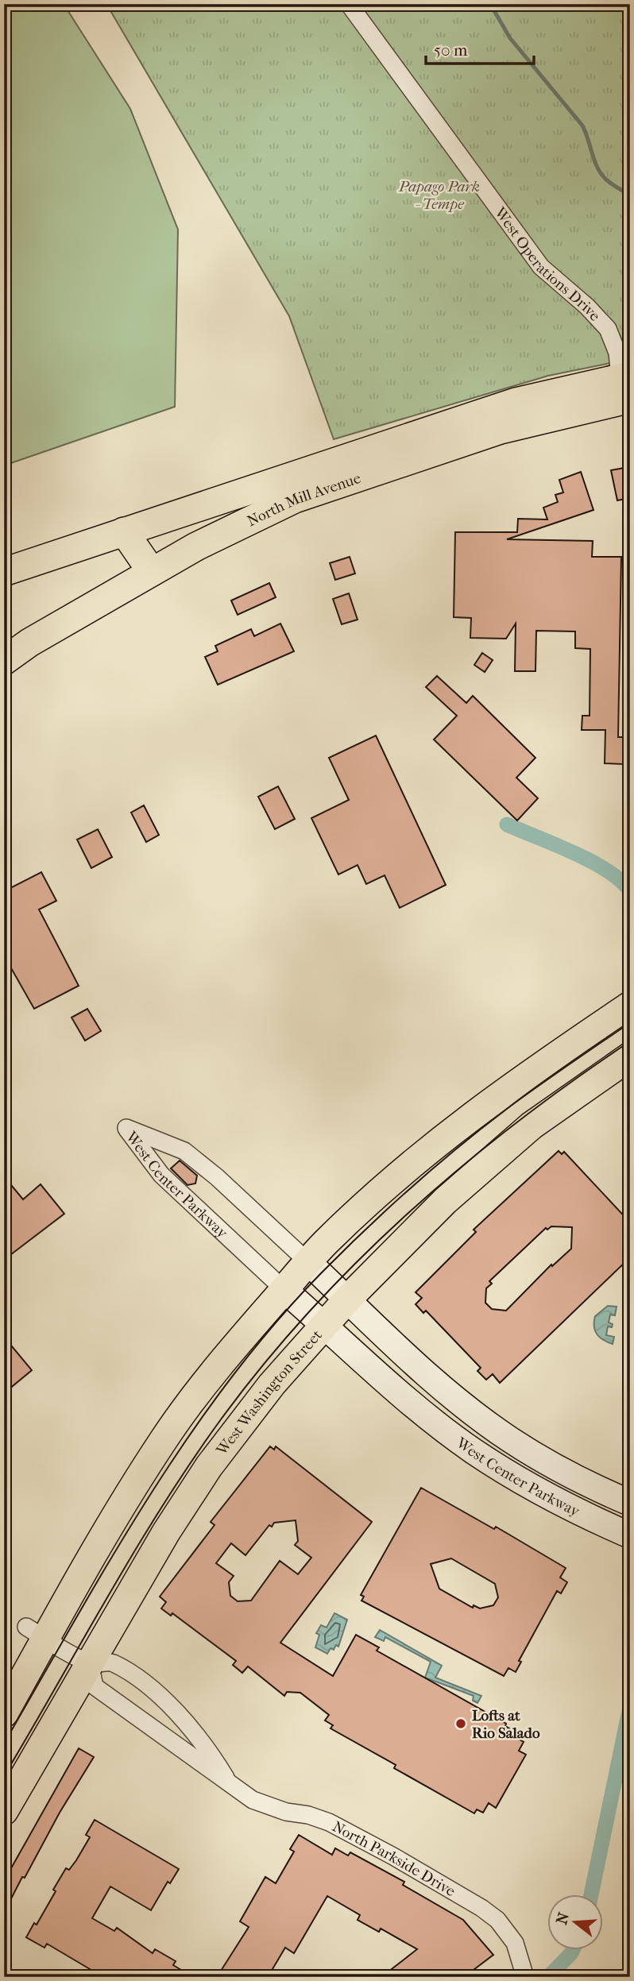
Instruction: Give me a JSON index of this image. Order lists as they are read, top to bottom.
{
  "streets": {
    "main road": ["North Mill Avenue", "West Washington Street"],
    "street": ["West Operations Drive", "West Center Parkway", "North Parkside Drive"]
  },
  "crossings": [
    ["West Operations Drive", "North Mill Avenue"],
    ["West Center Parkway", "West Washington Street"],
    ["West Washington Street", "North Parkside Drive"]
  ],
  "parks": ["Papago Park - Tempe"],
  "places": ["Lofts at Rio Salado"],
  "scale_bar": "50 m",
  "north": "left"
}
